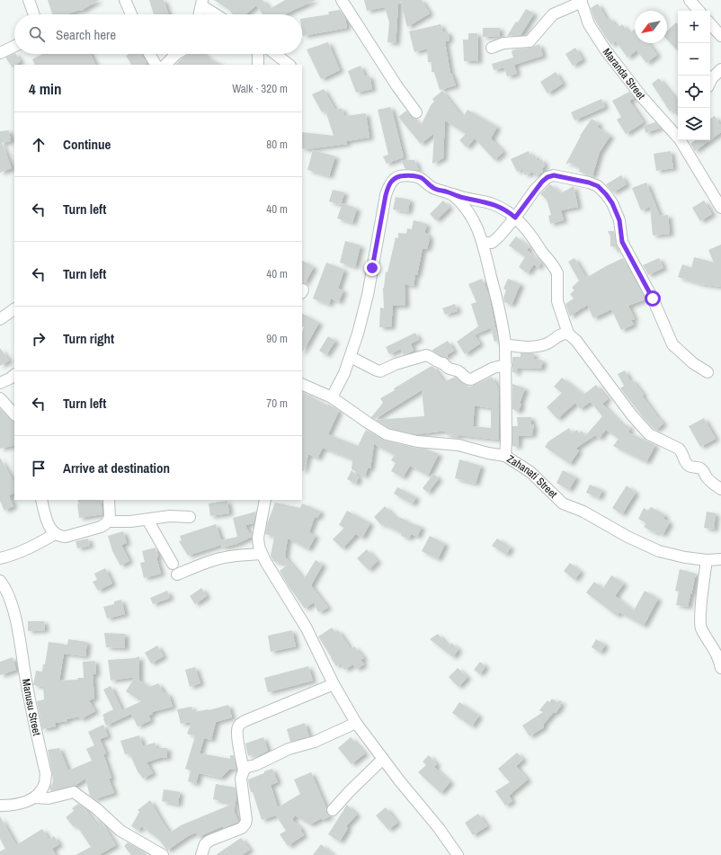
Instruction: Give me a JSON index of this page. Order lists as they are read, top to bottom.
{
  "streets": {
    "street": ["Maranda Street", "Zahanati Street", "Manusu Street"]
  },
  "north": "bottom left",
  "page": {
    "map_buttons": ["+", "−"],
    "search": "Search here",
    "heading": ["4 min", "Walk · 320 m"],
    "list": [
      ["Continue", "80 m"],
      ["Turn left", "40 m"],
      ["Turn left", "40 m"],
      ["Turn right", "90 m"],
      ["Turn left", "70 m"],
      "Arrive at destination"
    ]
  }
}
